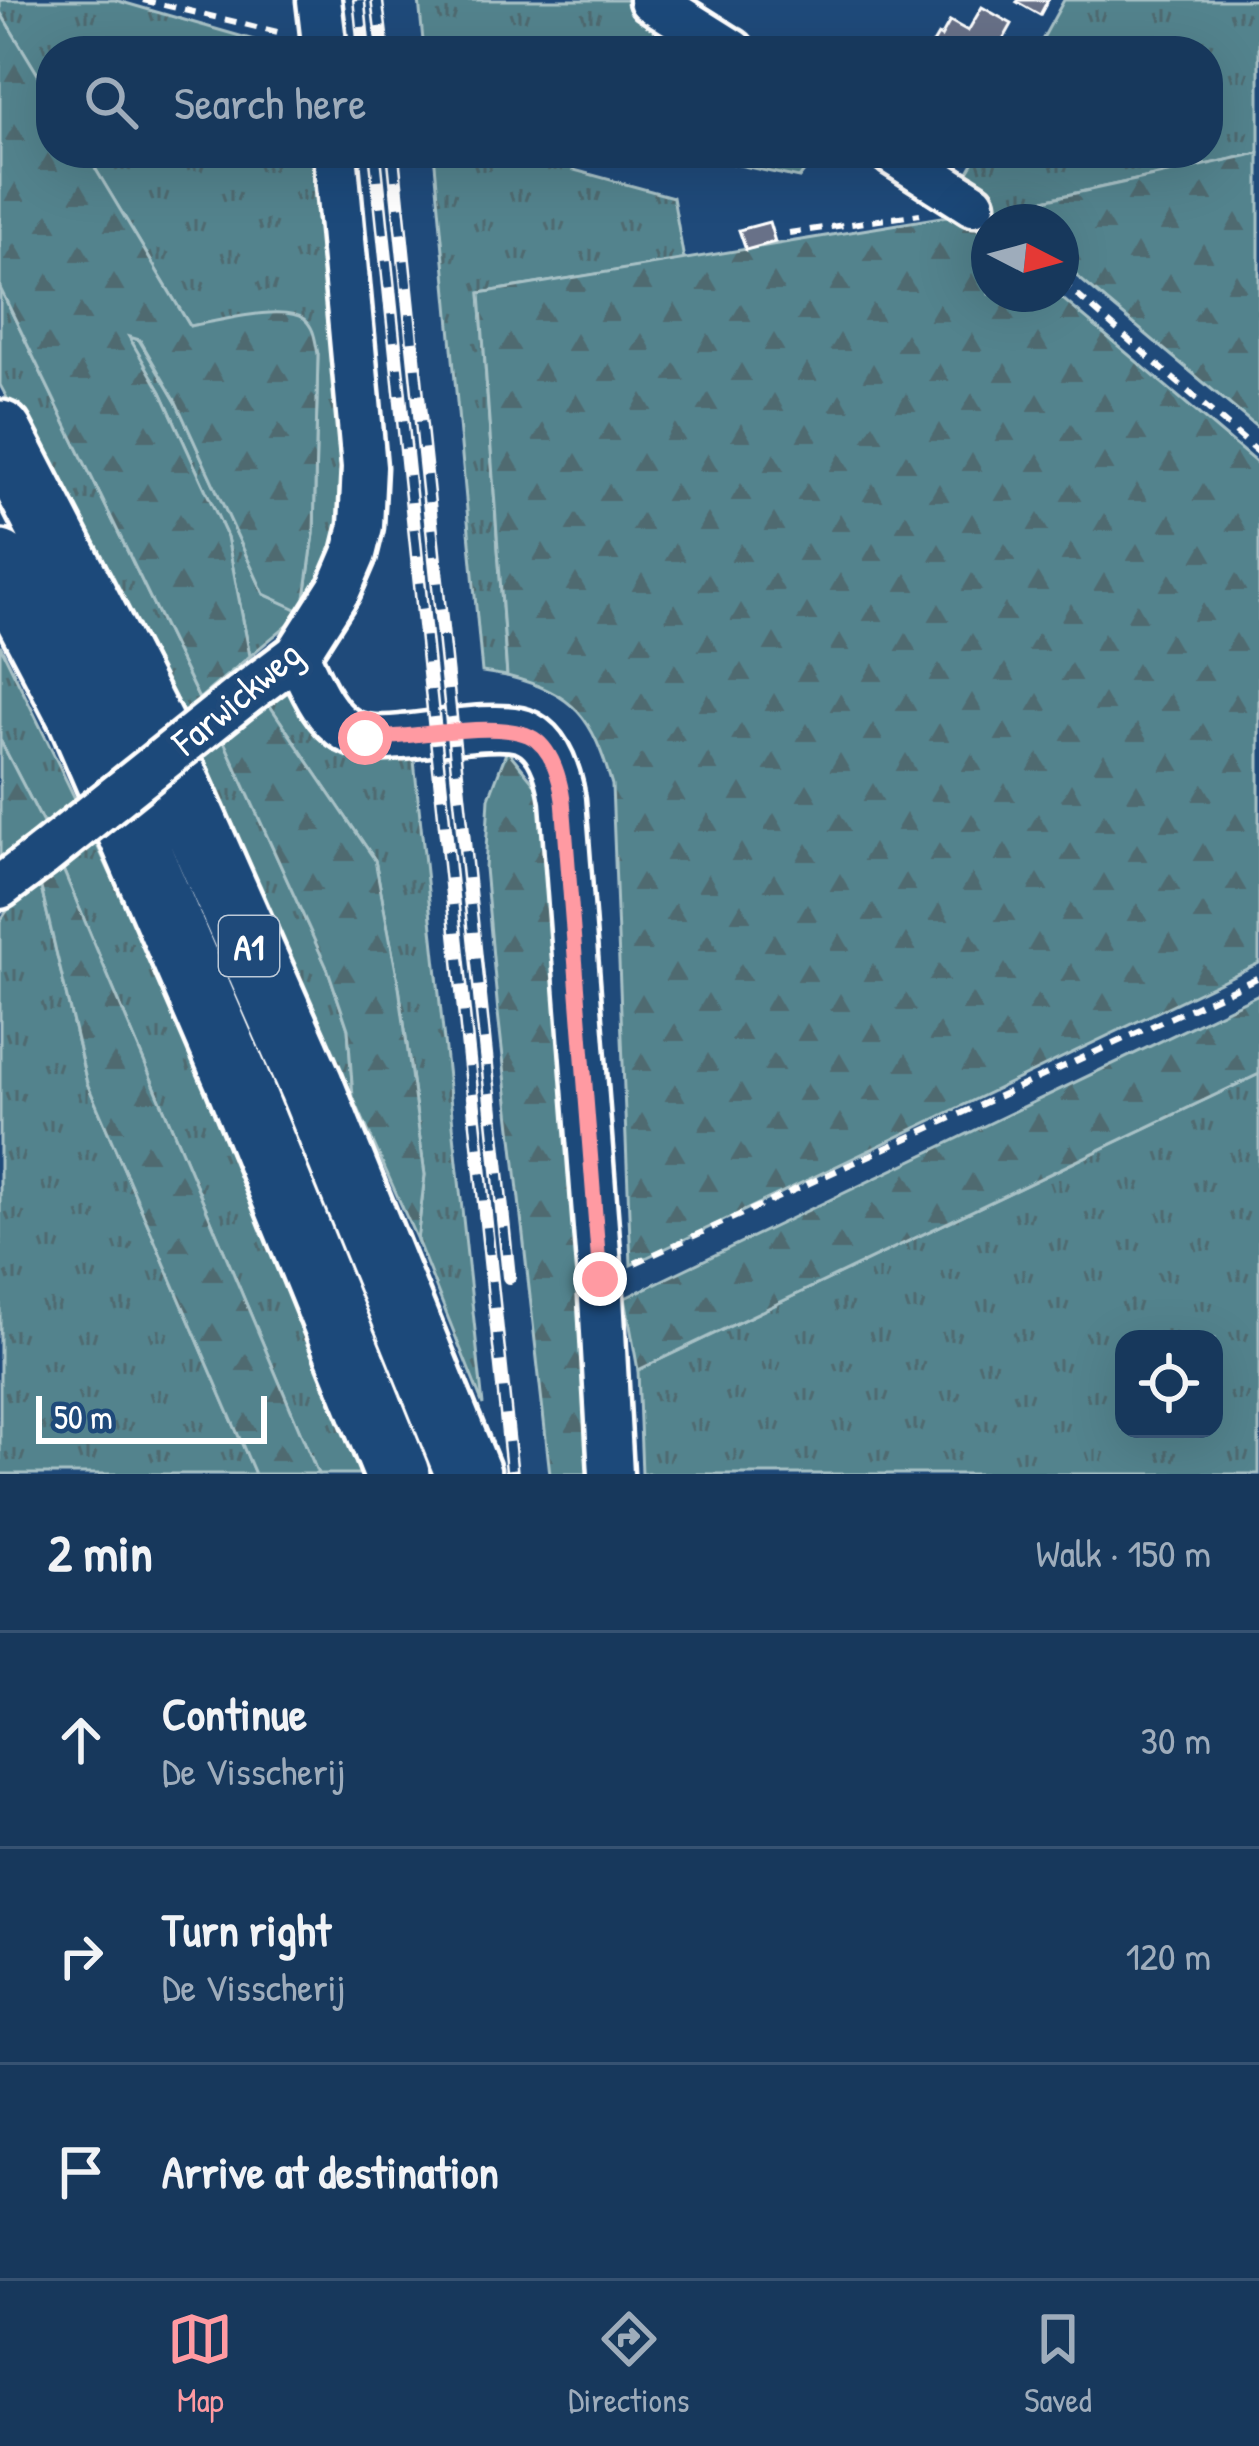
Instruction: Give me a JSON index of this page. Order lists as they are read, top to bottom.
{
  "streets": {
    "highway": ["A1"],
    "street": ["Farwickweg"]
  },
  "scale_bar": "50 m",
  "north": "right",
  "page": {
    "search": "Search here",
    "scale": "50 m",
    "heading": ["2 min", "Walk · 150 m"],
    "list": [
      ["Continue", "De Visscherij", "30 m"],
      ["Turn right", "De Visscherij", "120 m"],
      "Arrive at destination"
    ],
    "nav": ["Map", "Directions", "Saved"]
  }
}
